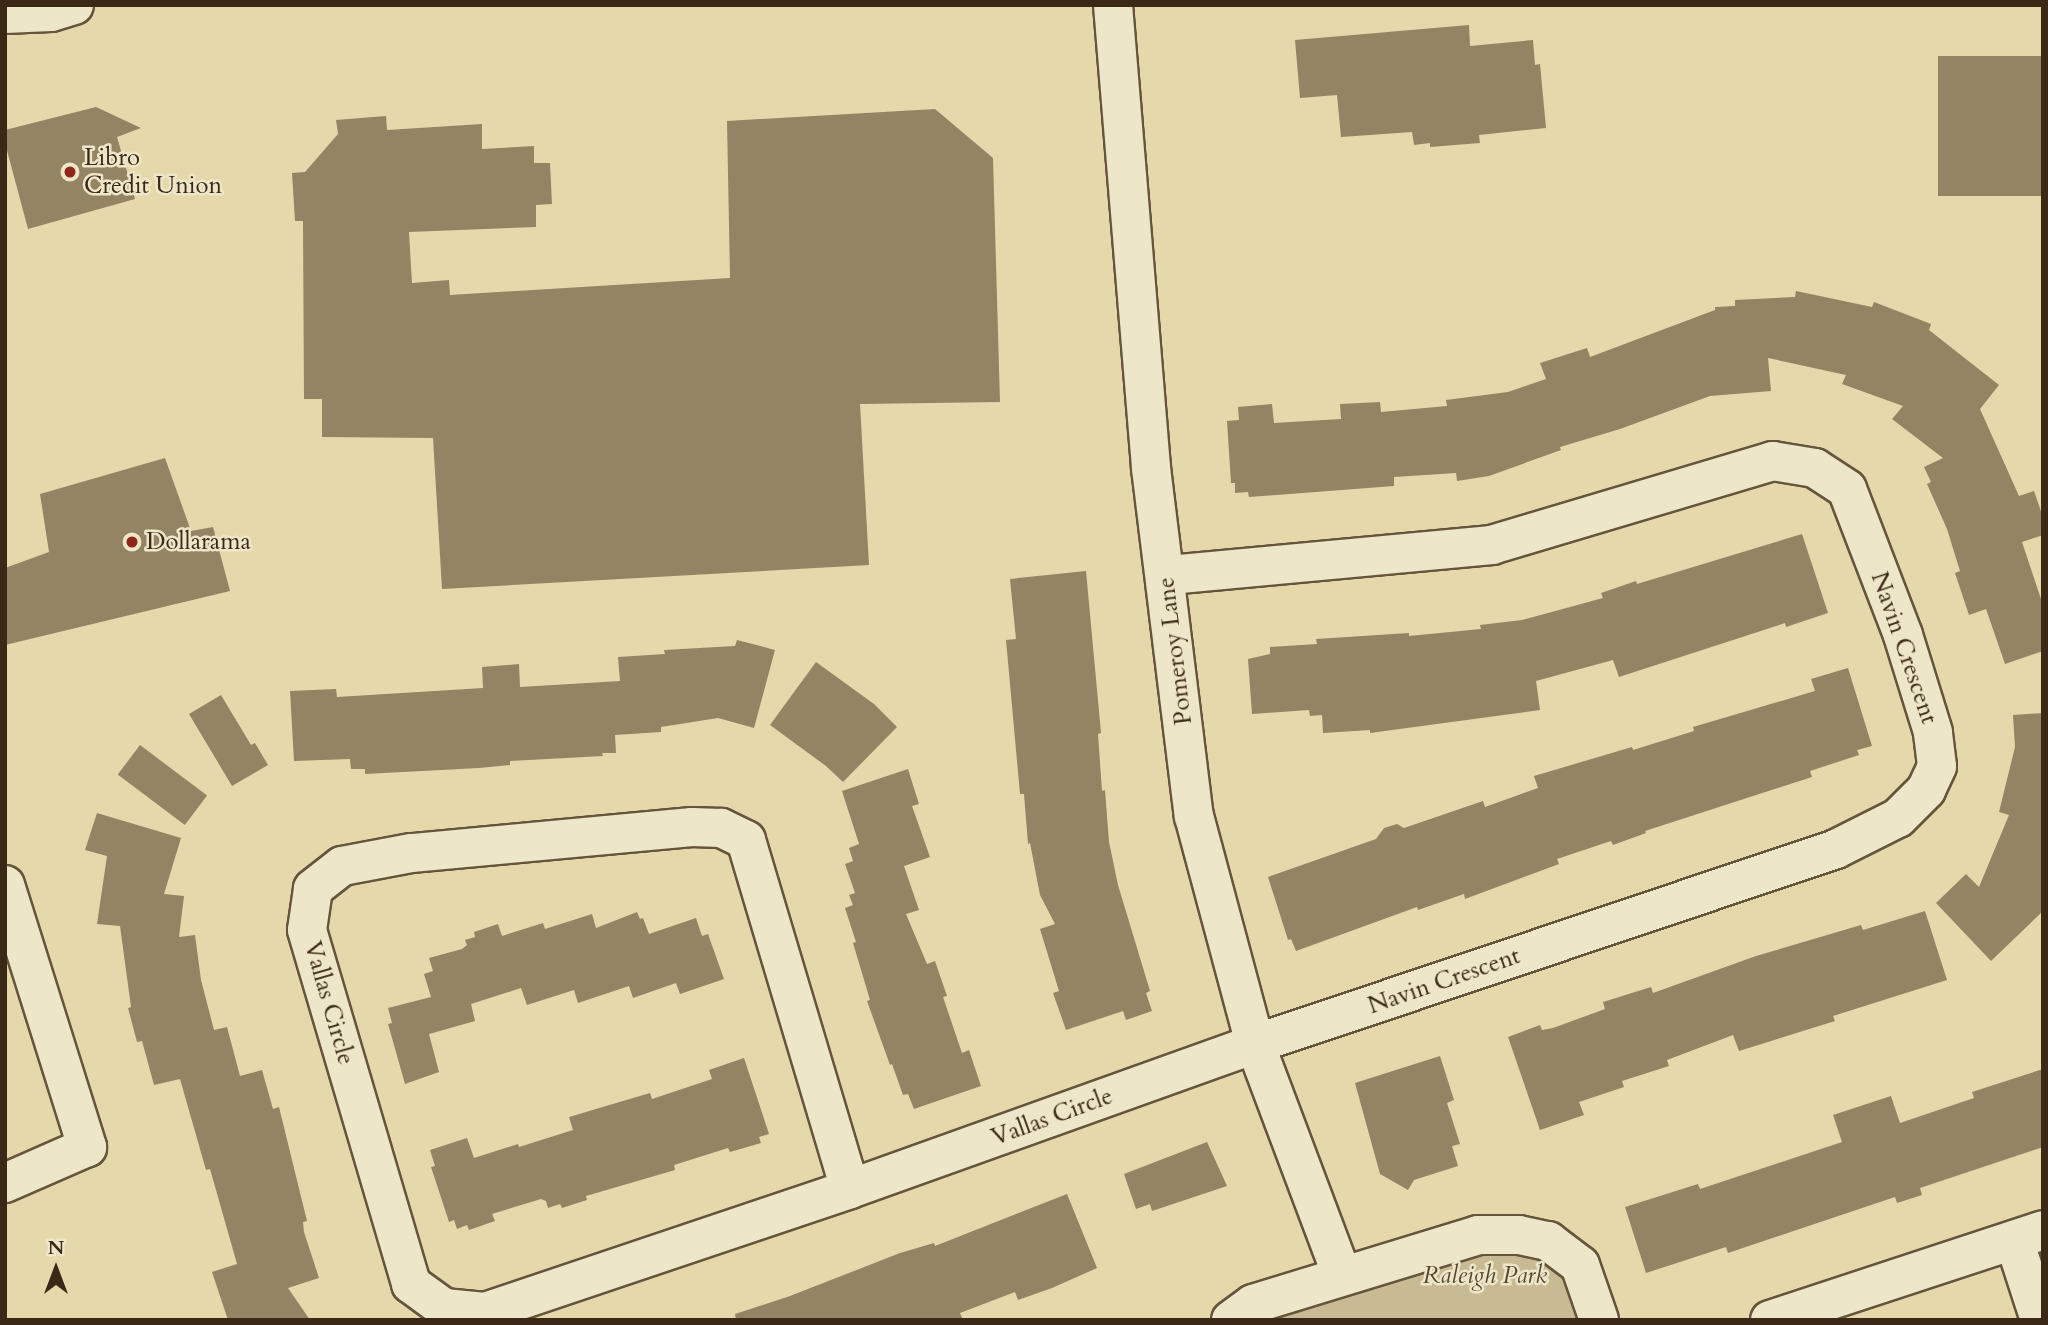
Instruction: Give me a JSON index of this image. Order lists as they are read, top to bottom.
{
  "streets": {
    "street": ["Navin Crescent", "Pomeroy Lane", "Vallas Circle"]
  },
  "crossings": [
    ["Navin Crescent", "Pomeroy Lane"],
    ["Navin Crescent", "Vallas Circle"],
    ["Pomeroy Lane", "Vallas Circle"]
  ],
  "parks": ["Raleigh Park"],
  "places": ["Libro Credit Union", "Dollarama"],
  "north": "top"
}
